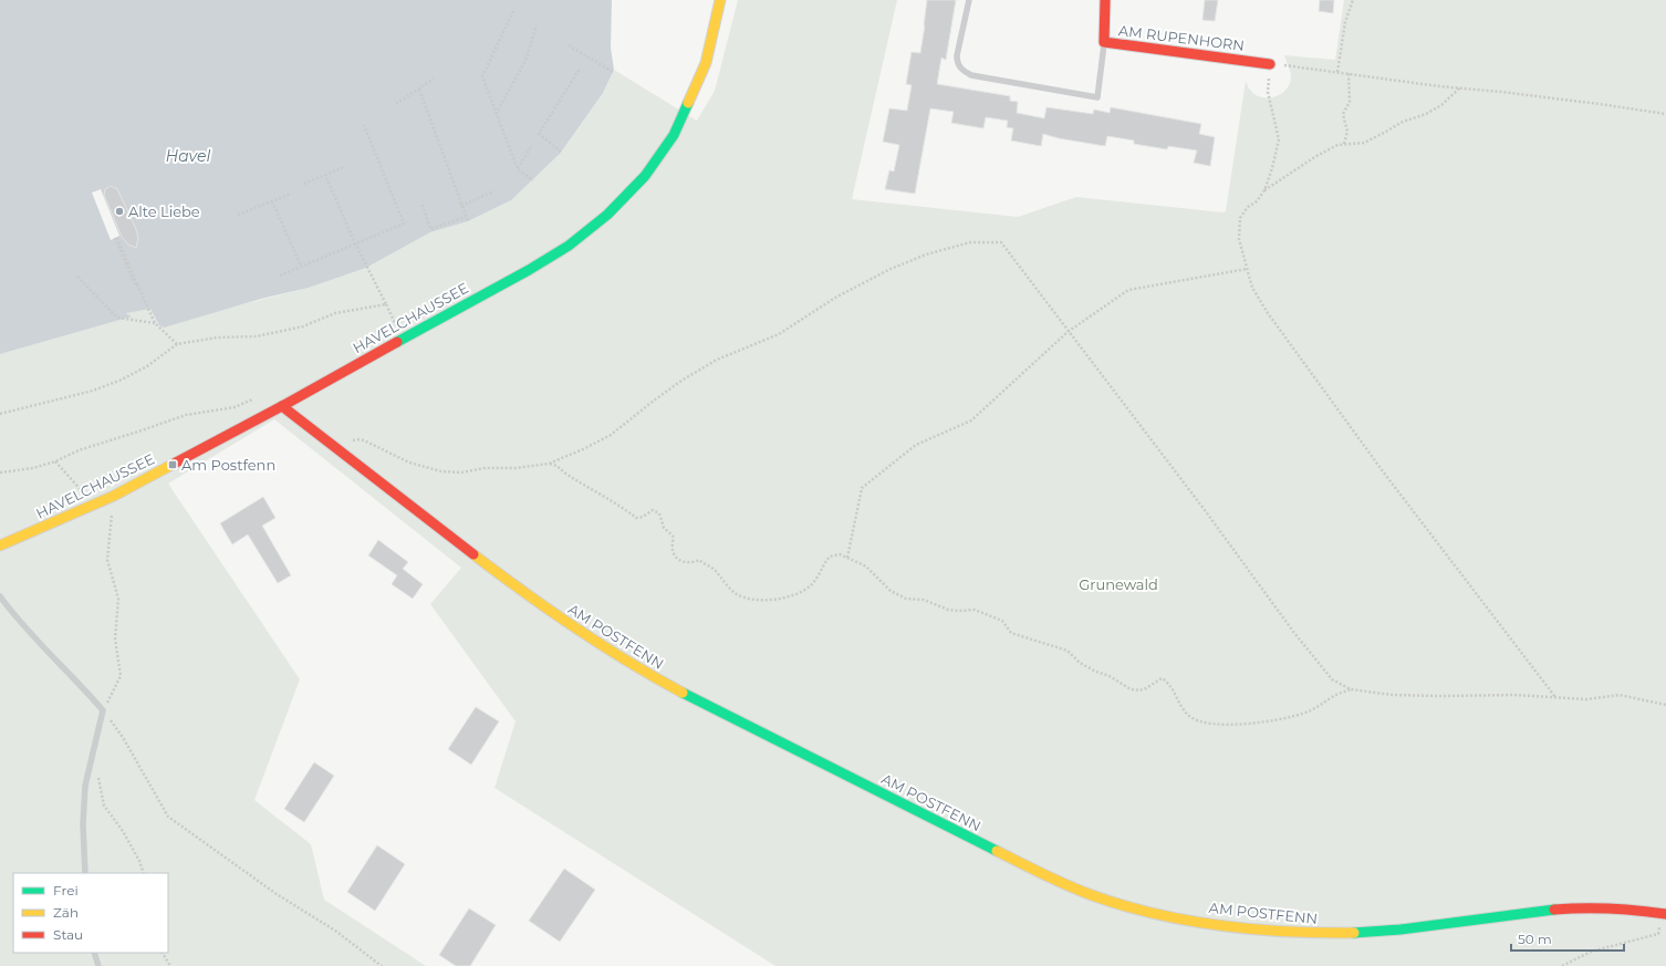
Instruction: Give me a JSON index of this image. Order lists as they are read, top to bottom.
{
  "streets": {
    "street": ["AM RUPENHORN", "HAVELCHAUSSEE", "AM POSTFENN"]
  },
  "crossings": [
    ["HAVELCHAUSSEE", "AM POSTFENN"]
  ],
  "water": ["Havel"],
  "parks": ["Grunewald"],
  "places": {
    "other": ["Alte Liebe"],
    "transit": ["Am Postfenn"]
  },
  "legend": ["Frei", "Zäh", "Stau"],
  "scale_bar": "50 m"
}
